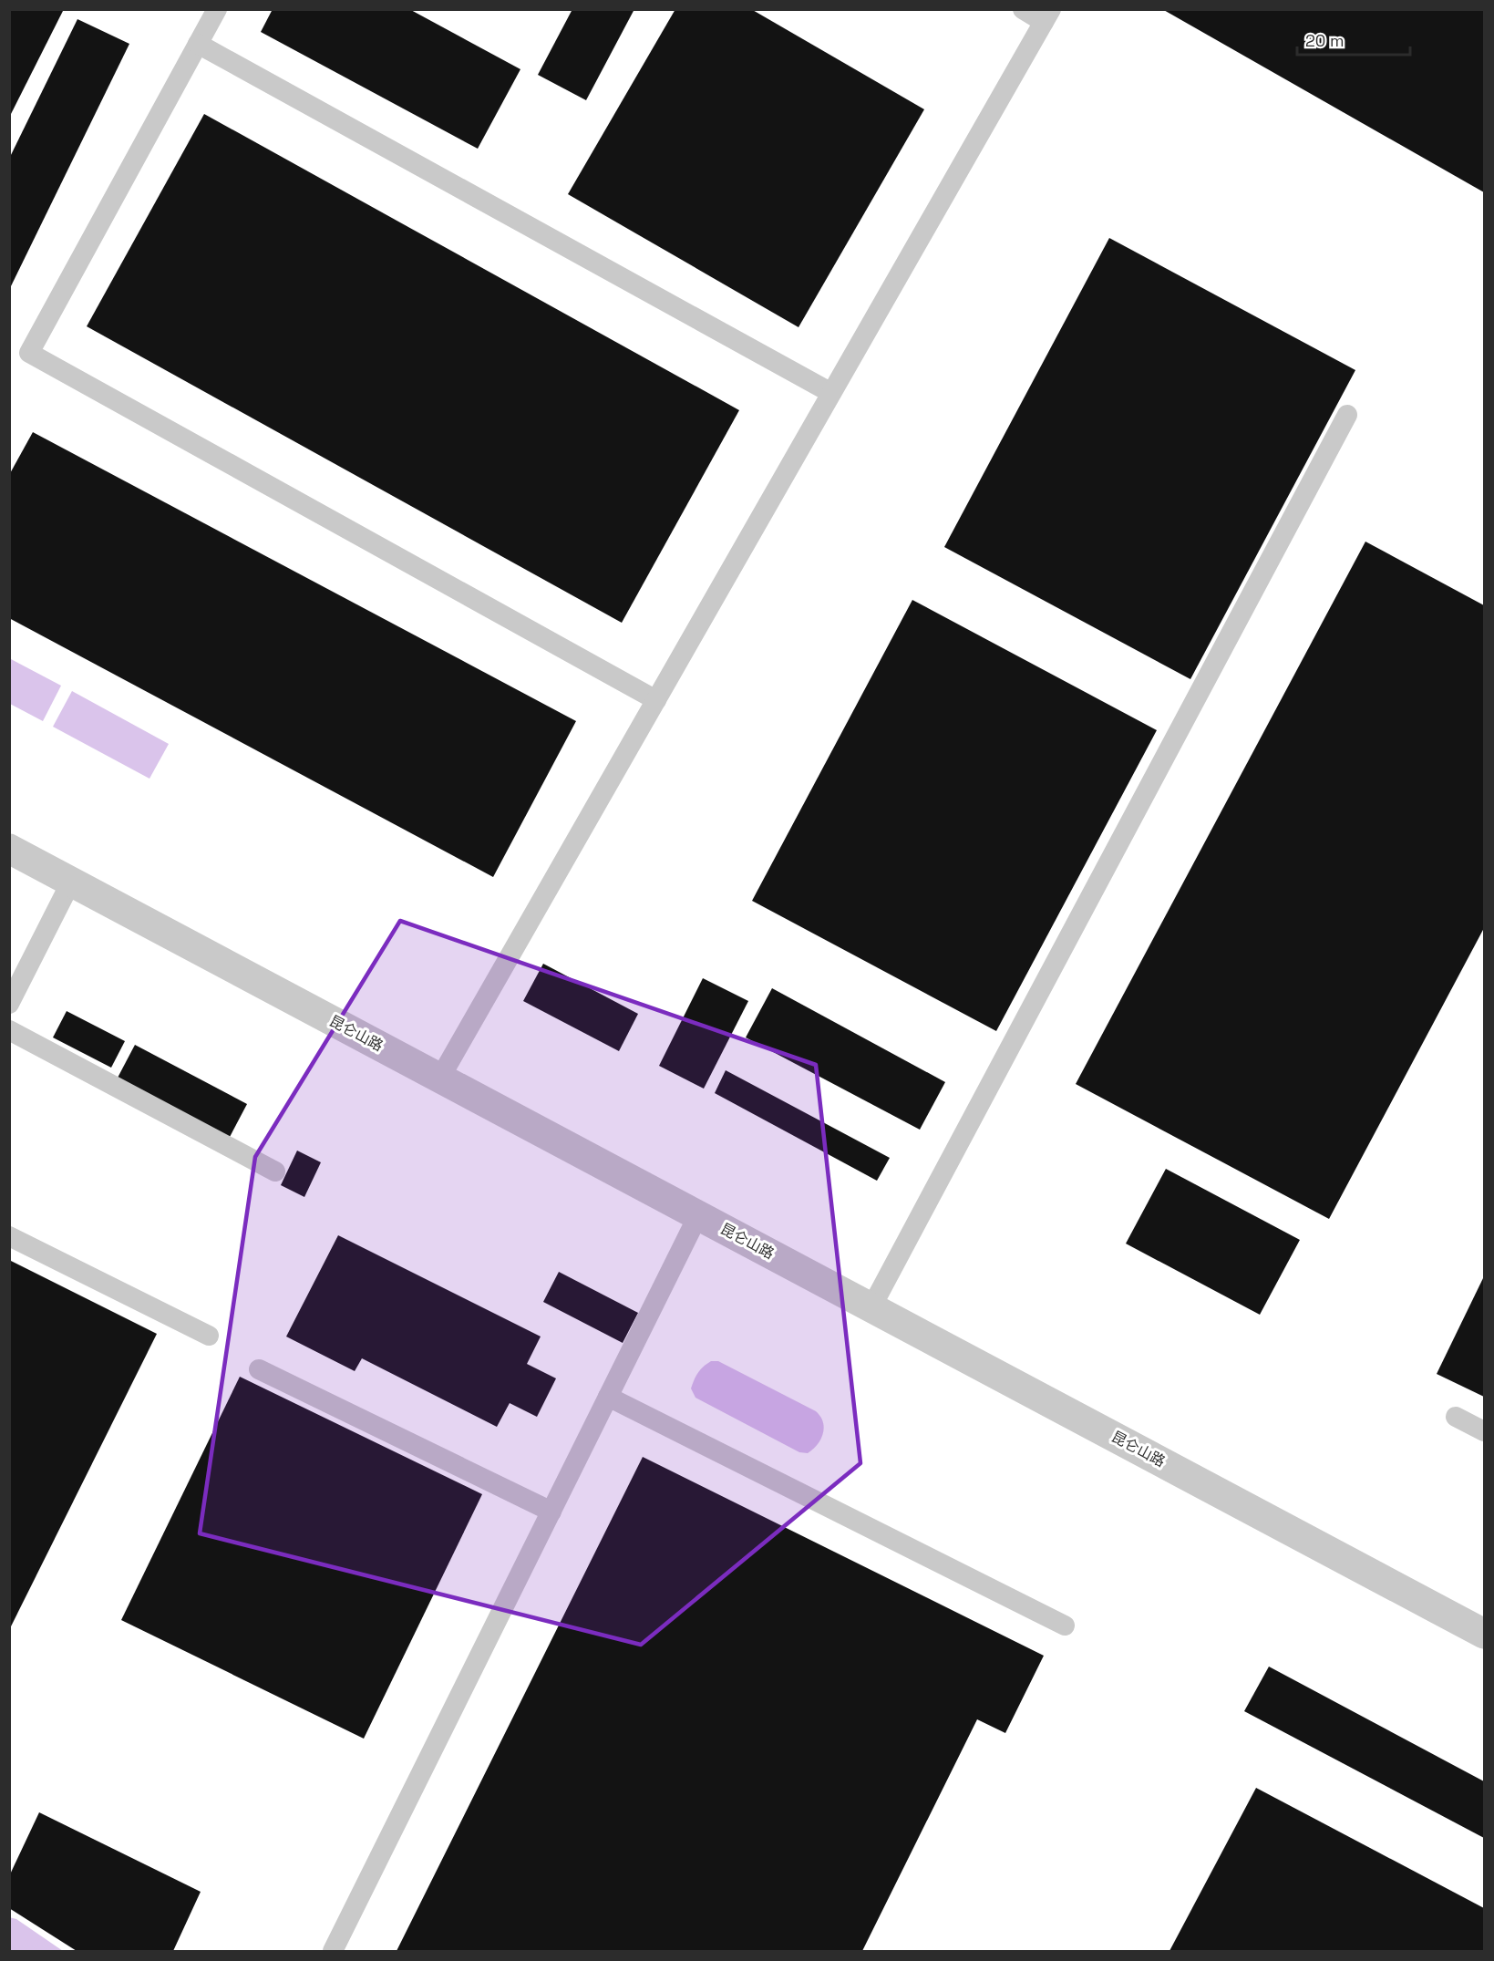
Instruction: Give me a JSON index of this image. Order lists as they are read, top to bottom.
{
  "streets": {
    "street": ["昆仑山路"]
  },
  "scale_bar": "20 m"
}
